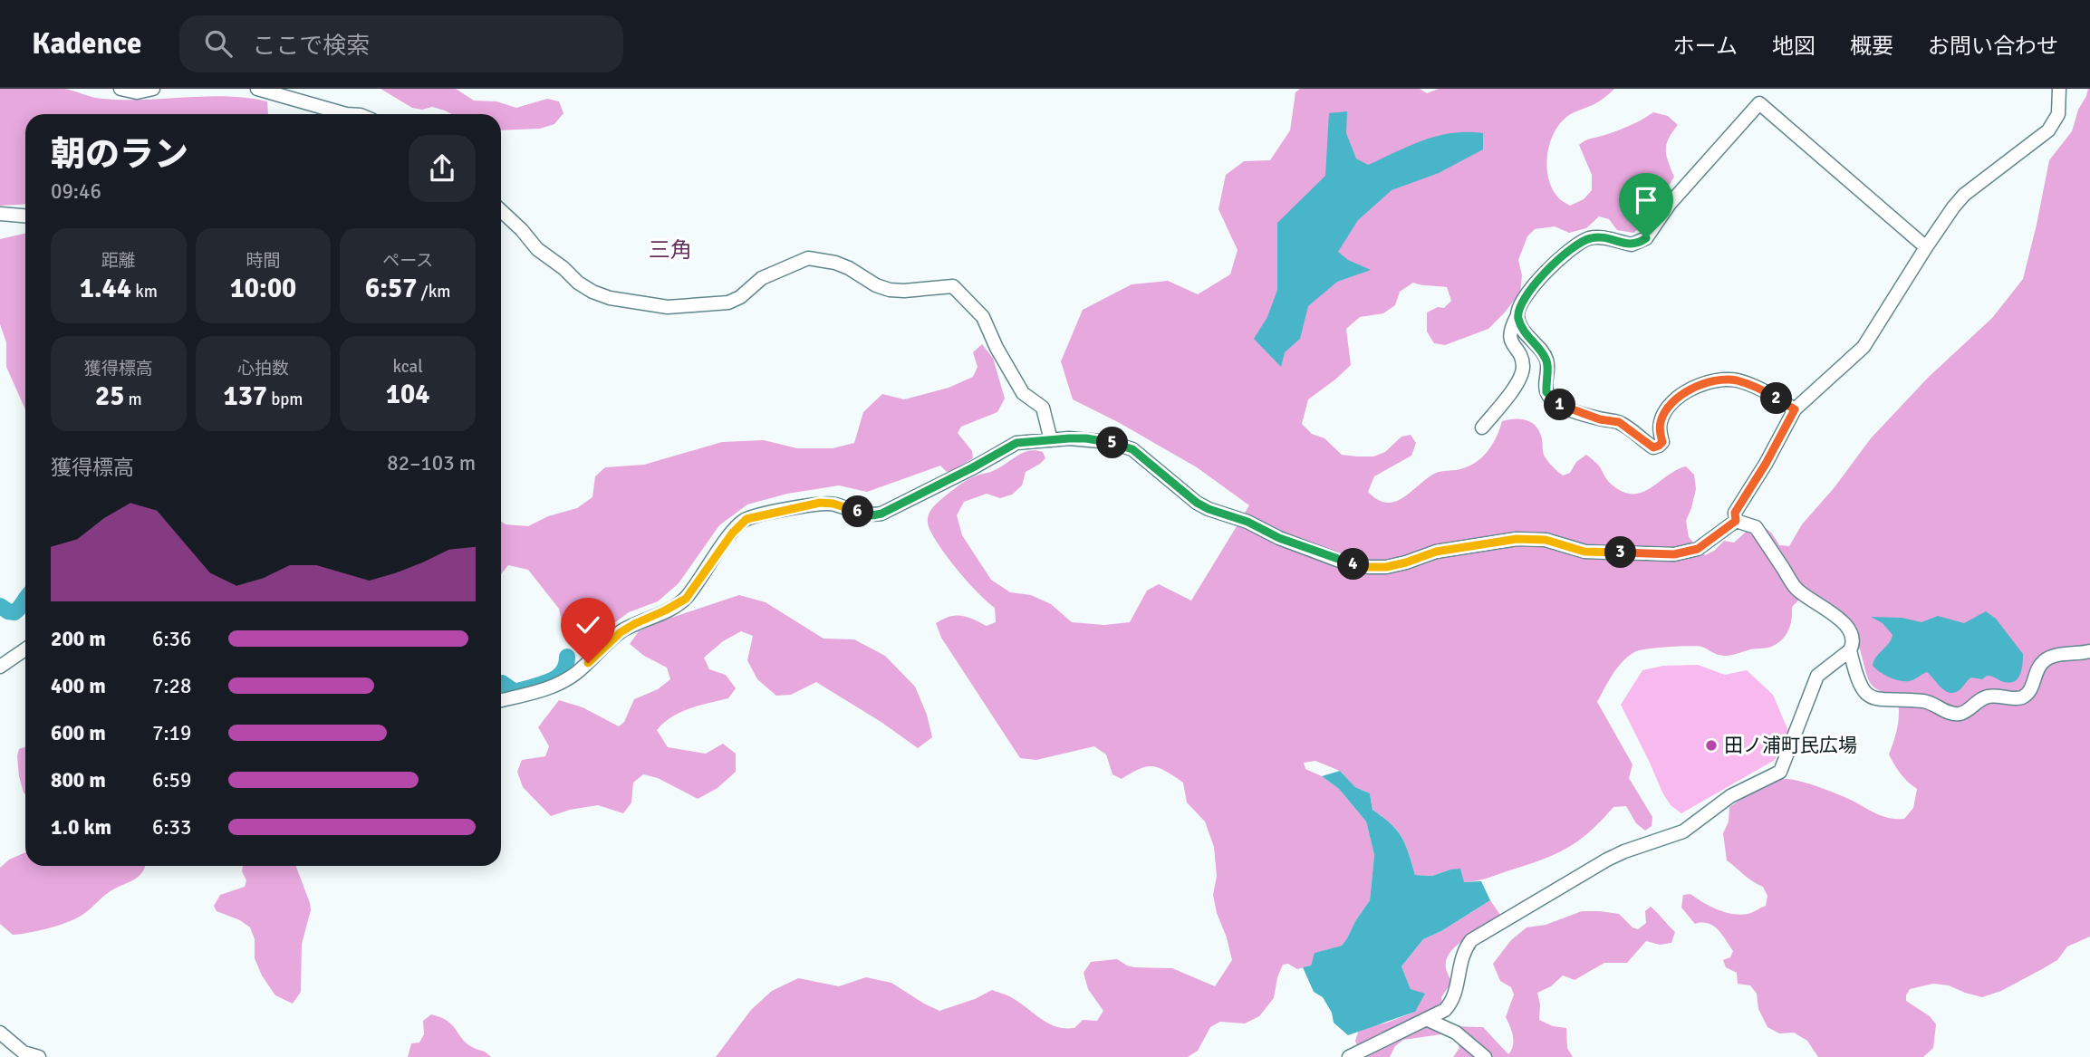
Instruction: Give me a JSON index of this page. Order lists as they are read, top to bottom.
{
  "districts": ["三角"],
  "places": ["田ノ浦町民広場"],
  "page": {
    "header": "Kadence",
    "search": "ここで検索",
    "nav": [
      "ホーム",
      "地図",
      "概要",
      "お問い合わせ"
    ],
    "heading": ["朝のラン", "09:46"],
    "stats": [
      ["距離", "1.44 km"],
      ["時間", "10:00"],
      ["ペース", "6:57 /km"],
      ["獲得標高", "25 m"],
      ["心拍数", "137 bpm"],
      ["kcal", "104"]
    ],
    "pins": [
      "2",
      "1",
      "5",
      "6",
      "3",
      "4"
    ],
    "chart": ["獲得標高", "82–103 m"],
    "list": [
      {
        "name": "200 m",
        "note": "6:36"
      },
      {
        "name": "400 m",
        "note": "7:28"
      },
      {
        "name": "600 m",
        "note": "7:19"
      },
      {
        "name": "800 m",
        "note": "6:59"
      },
      {
        "name": "1.0 km",
        "note": "6:33"
      }
    ]
  }
}
